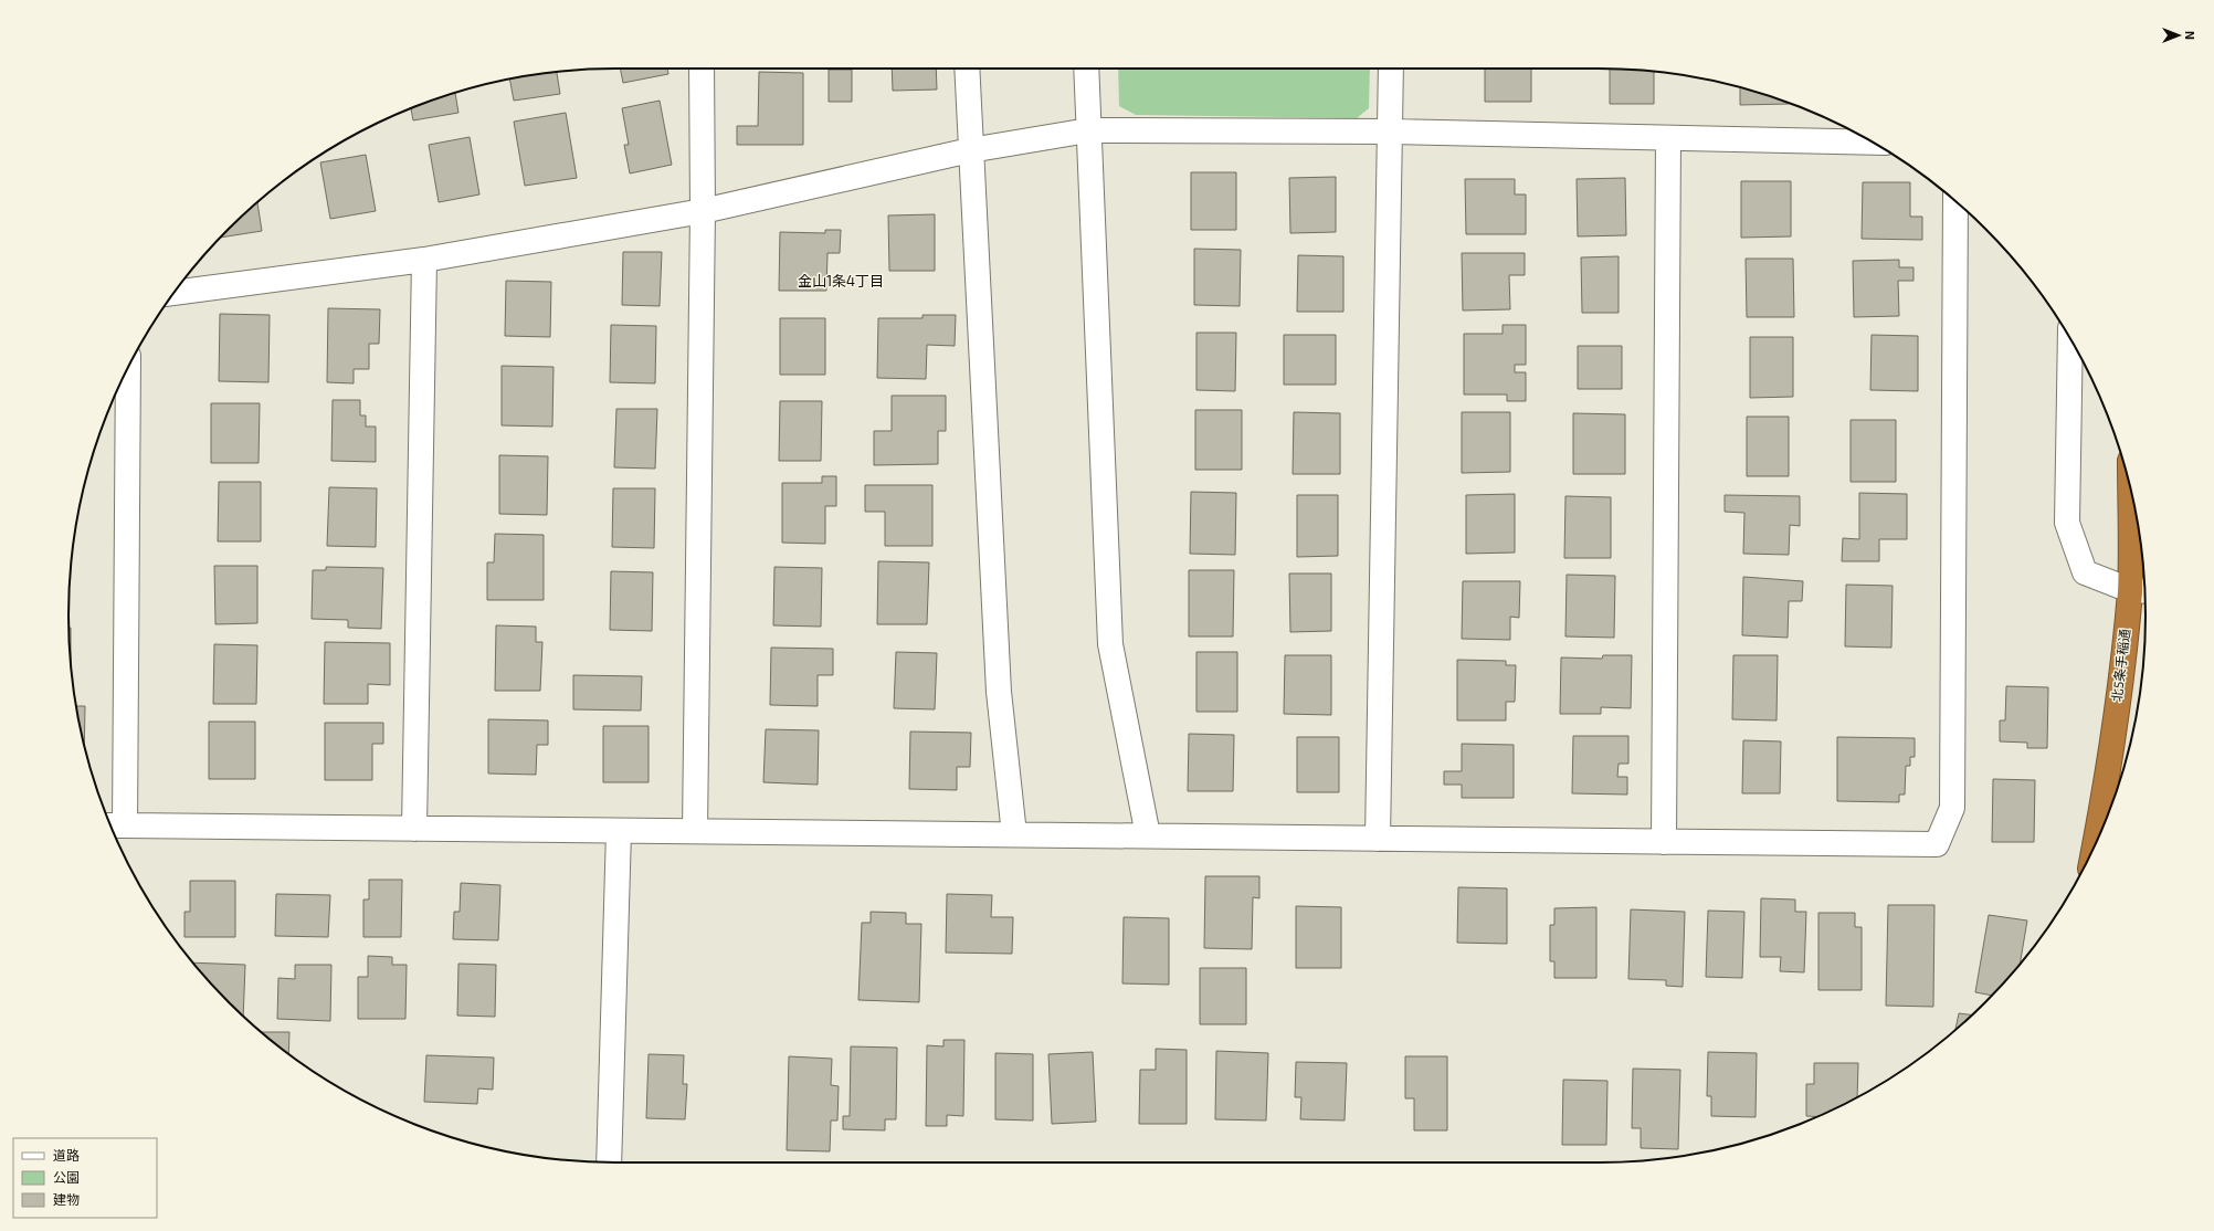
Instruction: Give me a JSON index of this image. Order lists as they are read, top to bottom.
{
  "streets": {
    "highway": ["北5条手稲通"]
  },
  "districts": ["金山1条4丁目"],
  "legend": ["道路", "公園", "建物"],
  "north": "right"
}
